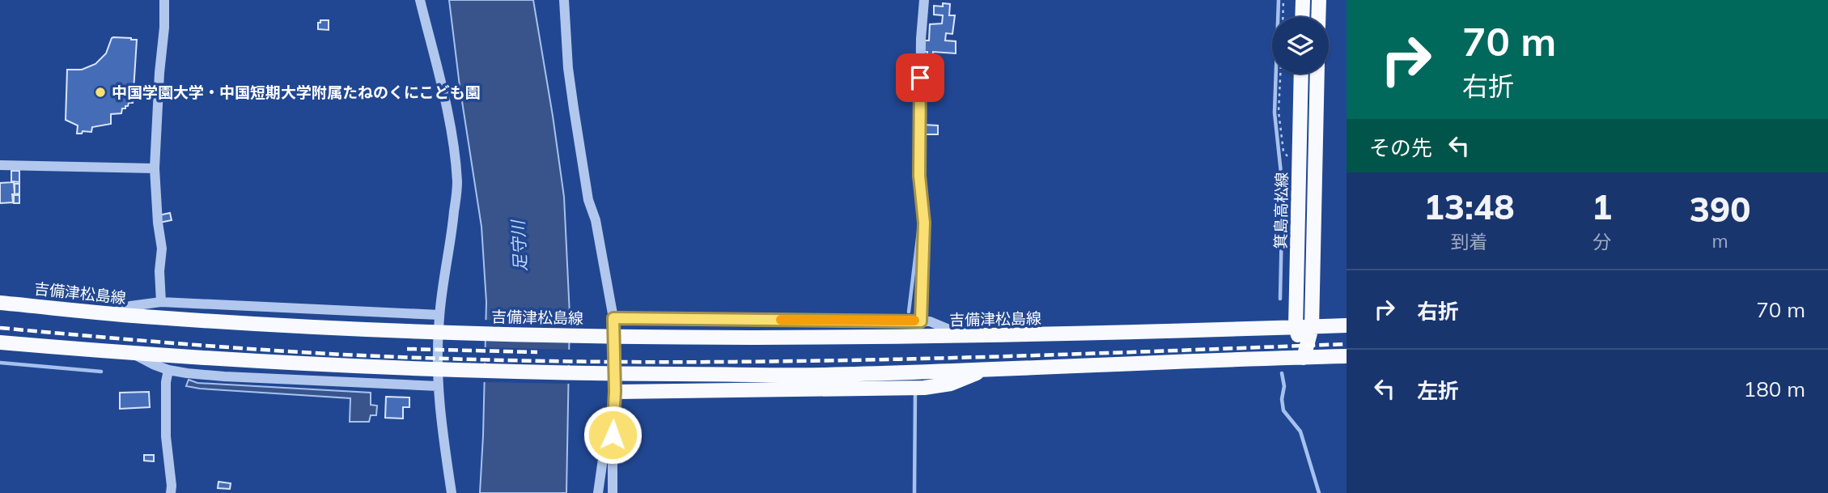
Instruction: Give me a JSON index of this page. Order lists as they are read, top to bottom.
{
  "streets": {
    "main road": ["箕島高松線", "吉備津松島線"]
  },
  "crossings": [
    ["箕島高松線", "吉備津松島線"]
  ],
  "water": ["足守川"],
  "places": ["中国学園大学・中国短期大学附属たねのくにこども園"],
  "page": {
    "turn": ["70 m", "右折"],
    "then": "その先",
    "eta": [
      "13:48",
      "到着",
      "1",
      "分",
      "390",
      "m"
    ],
    "list": [
      {
        "name": "右折",
        "value": "70 m"
      },
      {
        "name": "左折",
        "value": "180 m"
      }
    ]
  }
}
